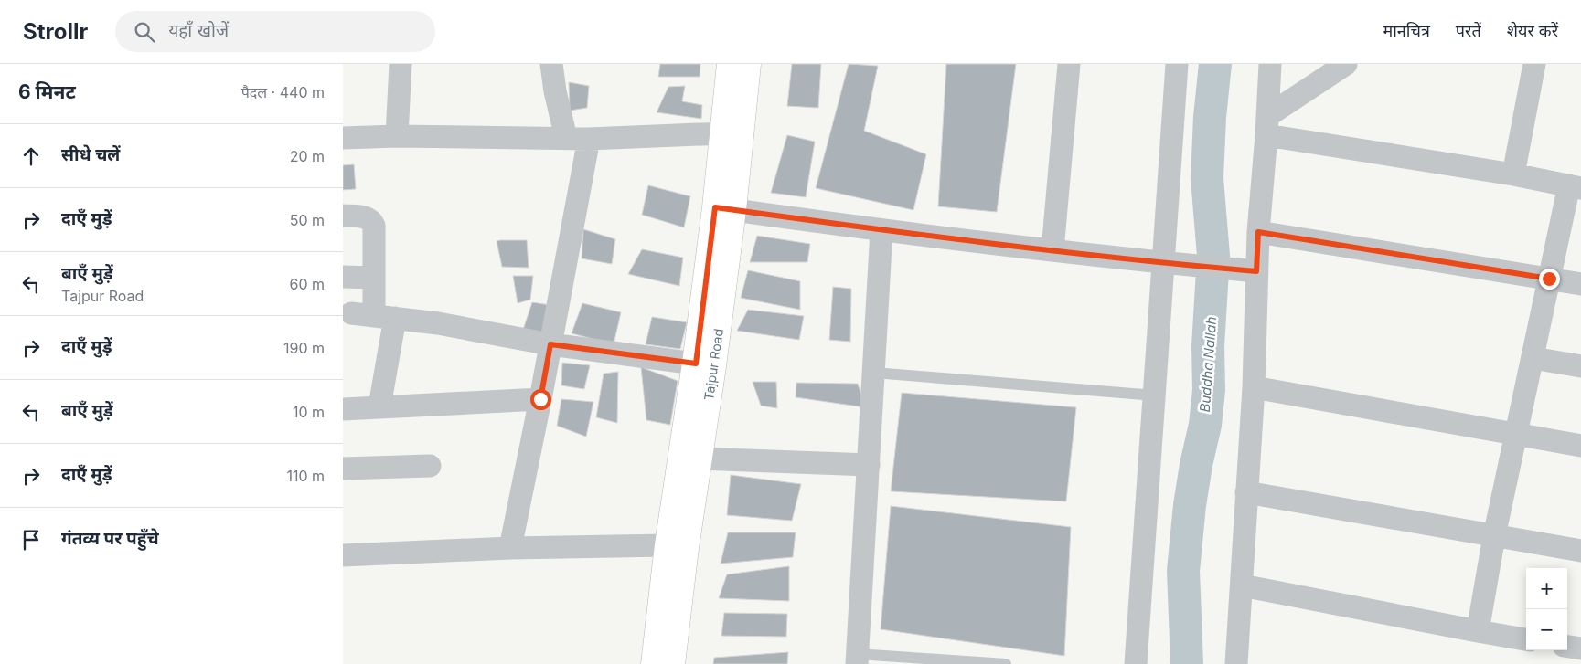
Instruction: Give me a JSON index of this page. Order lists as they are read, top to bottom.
{
  "streets": {
    "main road": ["Tajpur Road"]
  },
  "water": ["Buddha Nallah"],
  "page": {
    "header": "Strollr",
    "search": "यहाँ खोजें",
    "nav": ["मानचित्र", "परतें", "शेयर करें"],
    "heading": ["6 मिनट", "पैदल · 440 m"],
    "list": [
      ["सीधे चलें", "20 m"],
      ["दाएँ मुड़ें", "50 m"],
      ["बाएँ मुड़ें", "Tajpur Road", "60 m"],
      ["दाएँ मुड़ें", "190 m"],
      ["बाएँ मुड़ें", "10 m"],
      ["दाएँ मुड़ें", "110 m"],
      "गंतव्य पर पहुँचे"
    ],
    "map_buttons": ["+", "−"]
  }
}
